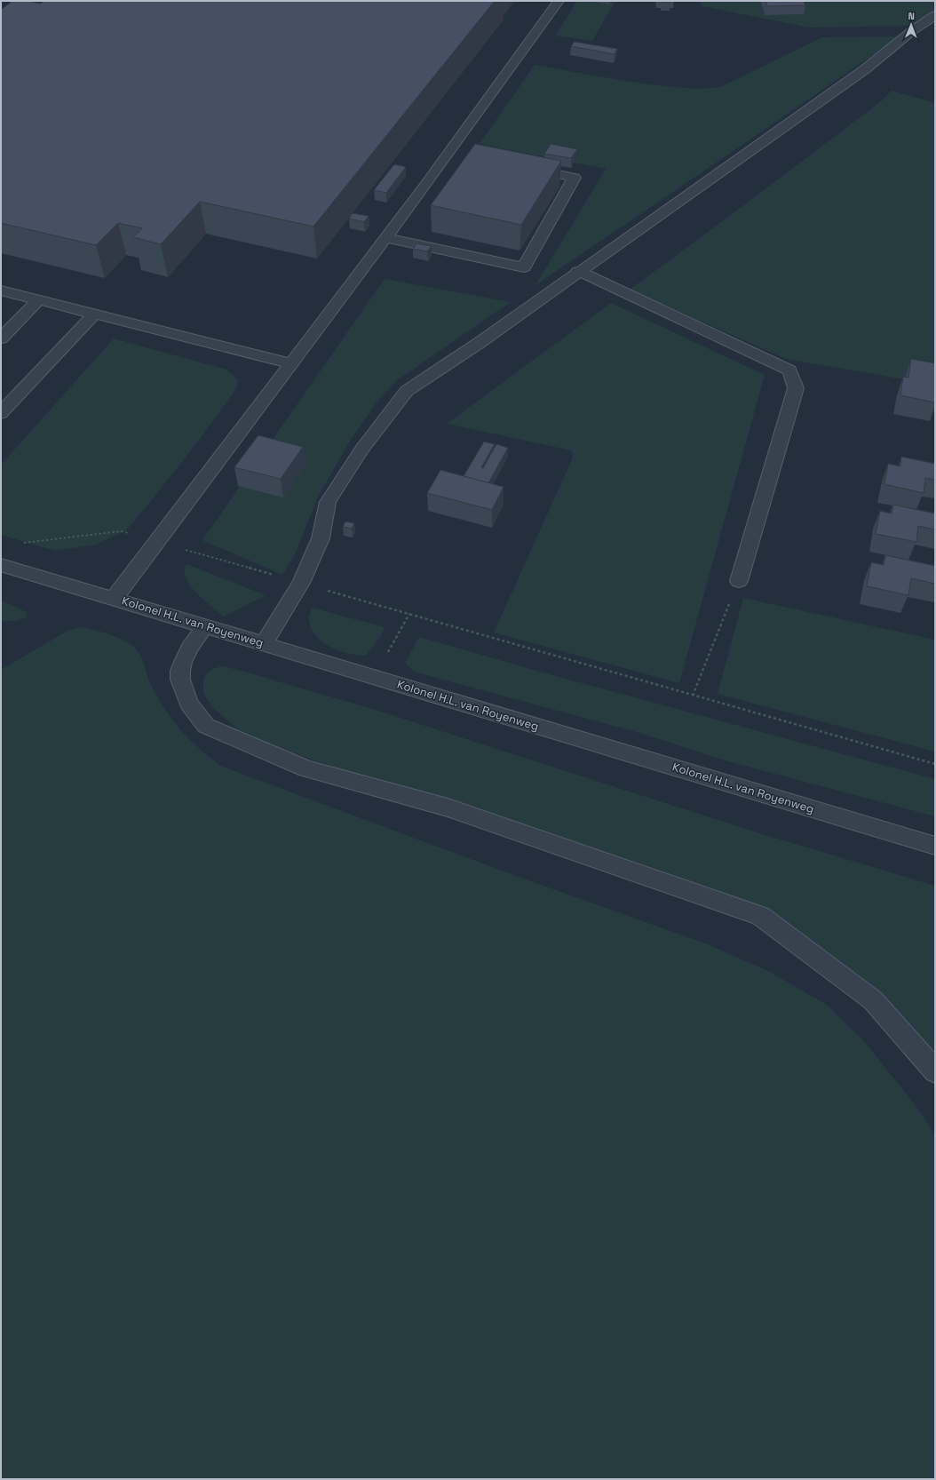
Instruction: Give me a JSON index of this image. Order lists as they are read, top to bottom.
{
  "streets": {
    "street": ["Kolonel H.L. van Royenweg"]
  },
  "north": "top"
}
